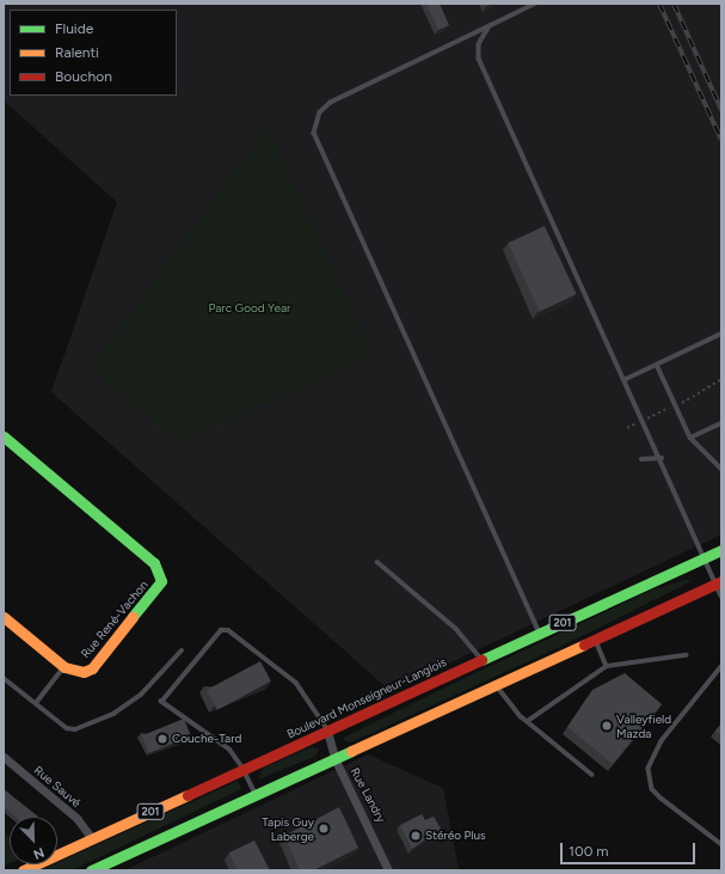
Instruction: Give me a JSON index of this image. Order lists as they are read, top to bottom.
{
  "streets": {
    "main road": ["Rue René-Vachon", "201", "Boulevard Monseigneur-Langlois"],
    "street": ["Rue Sauvé", "Rue Landry"]
  },
  "crossings": [
    ["201", "Rue Landry"],
    ["Boulevard Monseigneur-Langlois", "Rue Sauvé"],
    ["Boulevard Monseigneur-Langlois", "Rue Landry"]
  ],
  "parks": ["Parc Good Year"],
  "places": [
    "Valleyfield Mazda",
    "Couche-Tard",
    "Tapis Guy Laberge",
    "Stéréo Plus"
  ],
  "legend": ["Fluide", "Ralenti", "Bouchon"],
  "scale_bar": "100 m",
  "north": "bottom right"
}
